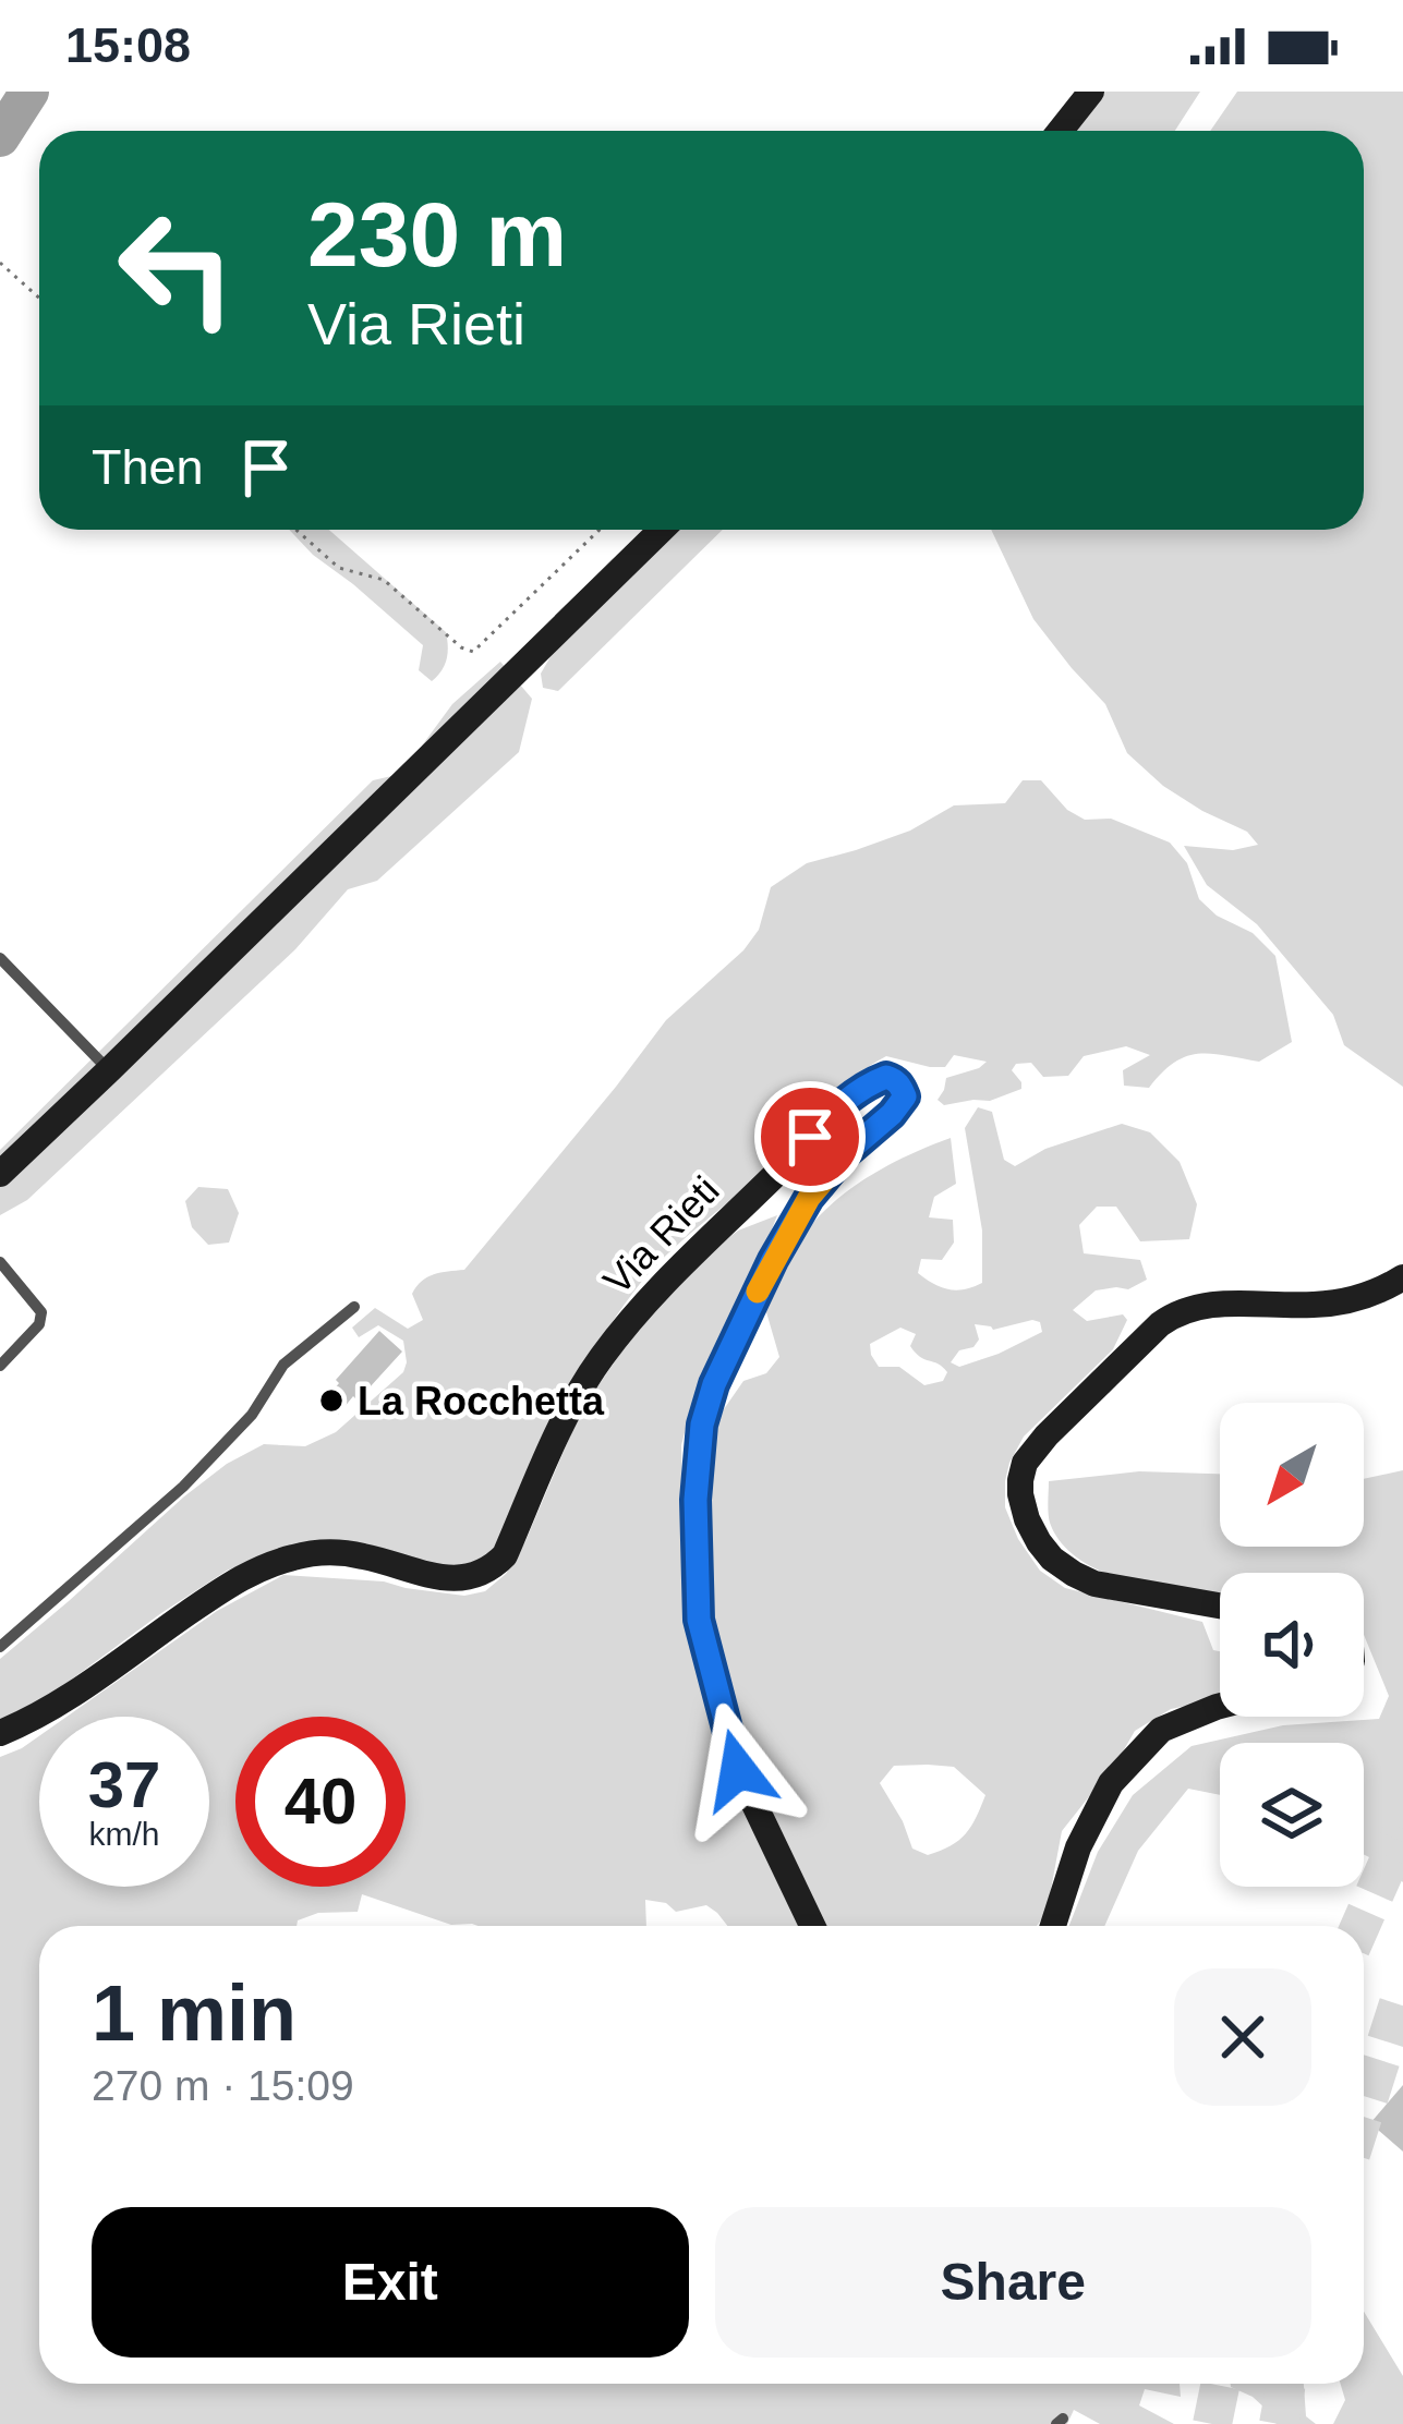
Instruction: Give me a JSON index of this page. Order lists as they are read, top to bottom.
{
  "streets": {
    "street": ["Via Rieti"]
  },
  "places": ["La Rocchetta"],
  "north": "bottom left",
  "page": {
    "status": "15:08",
    "turn": ["230 m", "Via Rieti"],
    "then": "Then",
    "speed": "37 km/h",
    "limit": "40",
    "heading": ["1 min", "270 m · 15:09"],
    "buttons": ["Exit", "Share"]
  }
}
